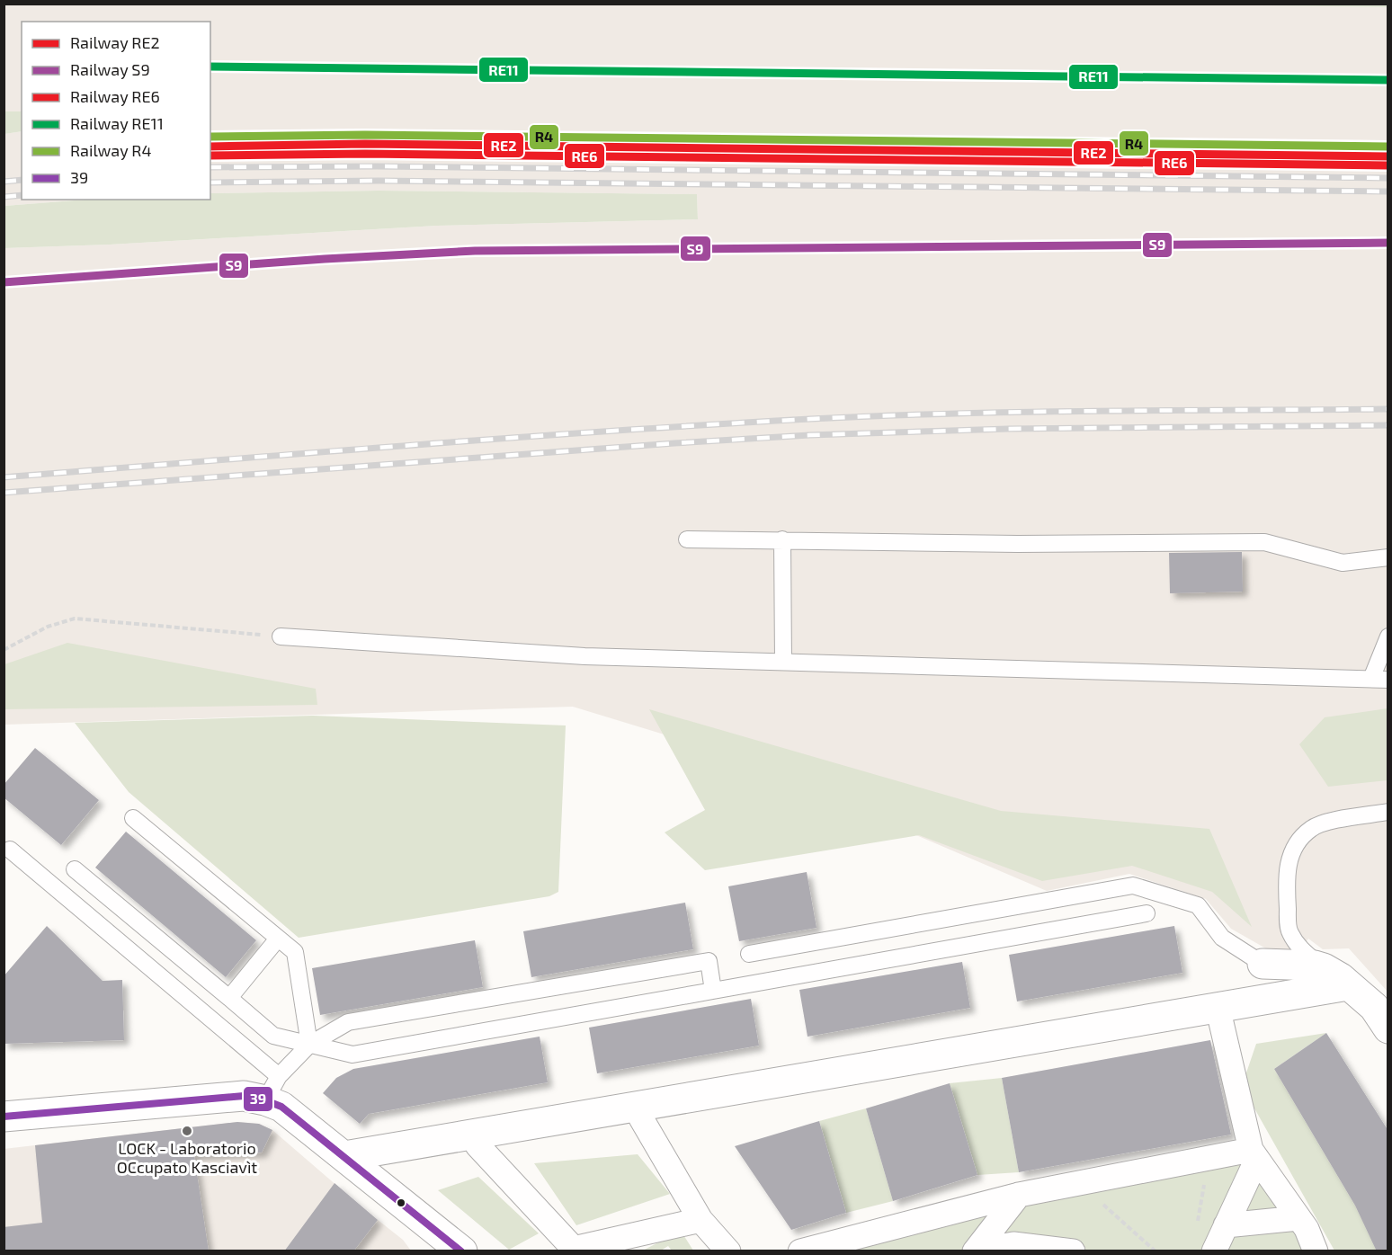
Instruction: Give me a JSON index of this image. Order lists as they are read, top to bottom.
{
  "places": ["LOCK - Laboratorio OCcupato Kasciavìt"],
  "lines": [
    "rail line RE11",
    "rail line R4",
    "rail line RE2",
    "rail line RE6",
    "rail line S9",
    "transit line 39"
  ],
  "legend": [
    "Railway RE2",
    "Railway S9",
    "Railway RE6",
    "Railway RE11",
    "Railway R4",
    "39"
  ]
}
